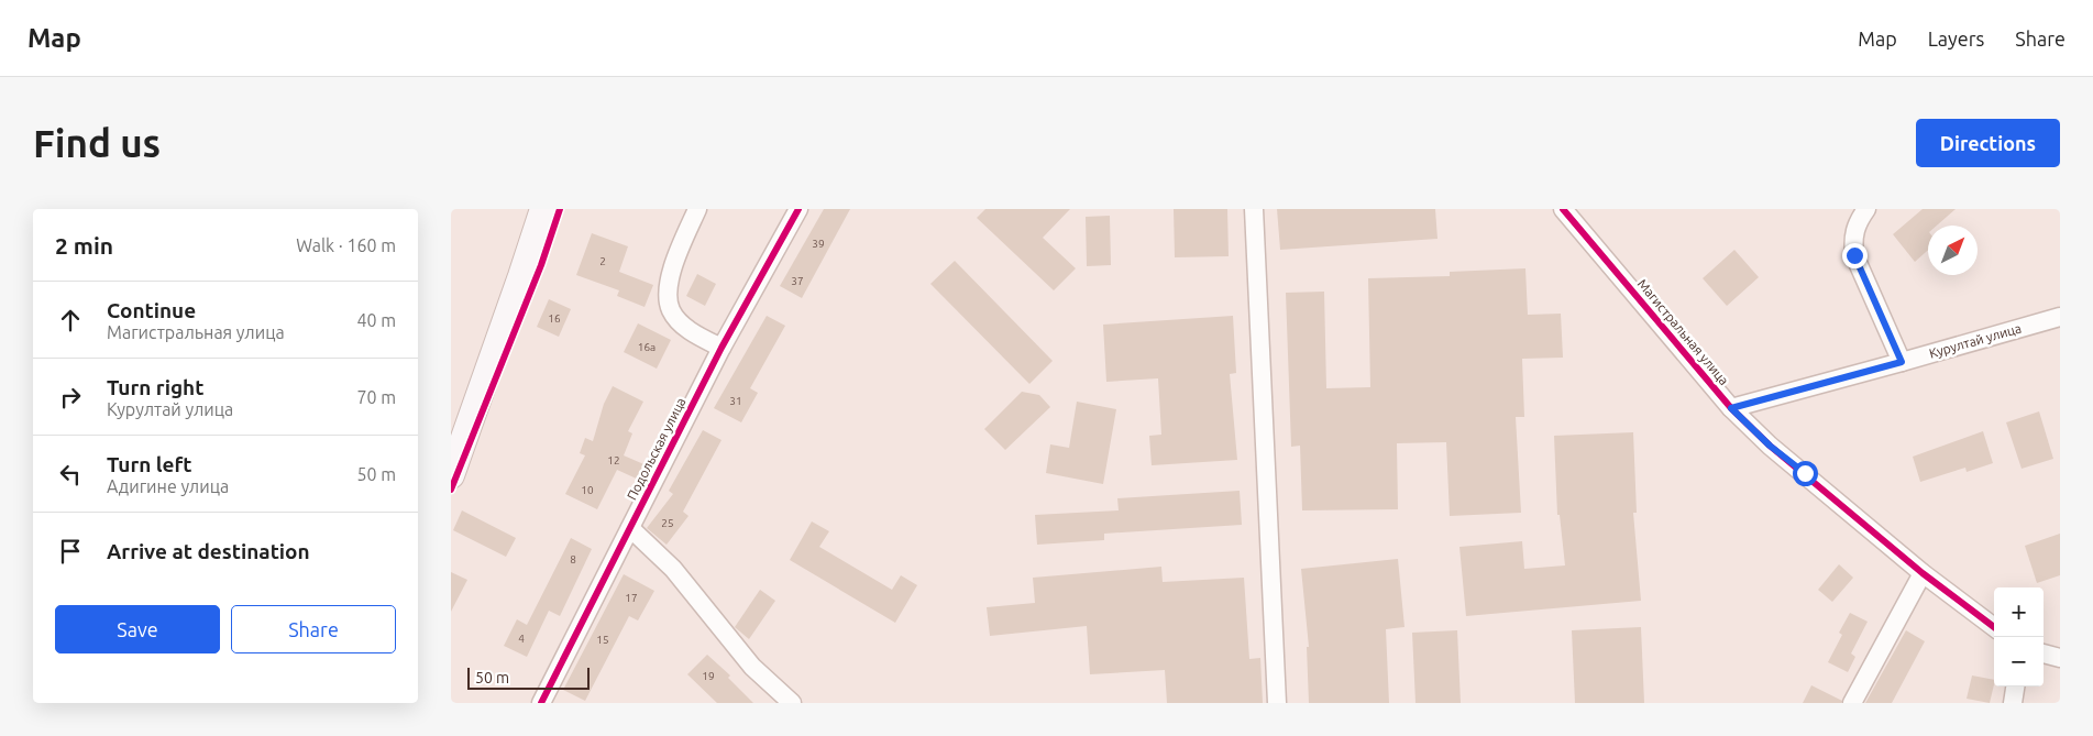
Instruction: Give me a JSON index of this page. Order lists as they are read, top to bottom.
{
  "streets": {
    "street": ["Магистральная улица", "Курултай улица", "Подольская улица"]
  },
  "crossings": [
    ["Магистральная улица", "Курултай улица"]
  ],
  "house_numbers": [
    "39",
    "2",
    "37",
    "16",
    "16а",
    "31",
    "12",
    "10",
    "25",
    "8",
    "17",
    "4",
    "15",
    "19"
  ],
  "scale_bar": "50 m",
  "north": "top right",
  "page": {
    "header": "Map",
    "nav": ["Map", "Layers", "Share"],
    "buttons": [
      "Directions",
      ["Save", "Share"]
    ],
    "title": "Find us",
    "heading": ["2 min", "Walk · 160 m"],
    "list": [
      ["Continue", "Магистральная улица", "40 m"],
      ["Turn right", "Курултай улица", "70 m"],
      ["Turn left", "Адигине улица", "50 m"],
      "Arrive at destination"
    ],
    "map_buttons": ["+", "−"],
    "scale": "50 m"
  }
}
